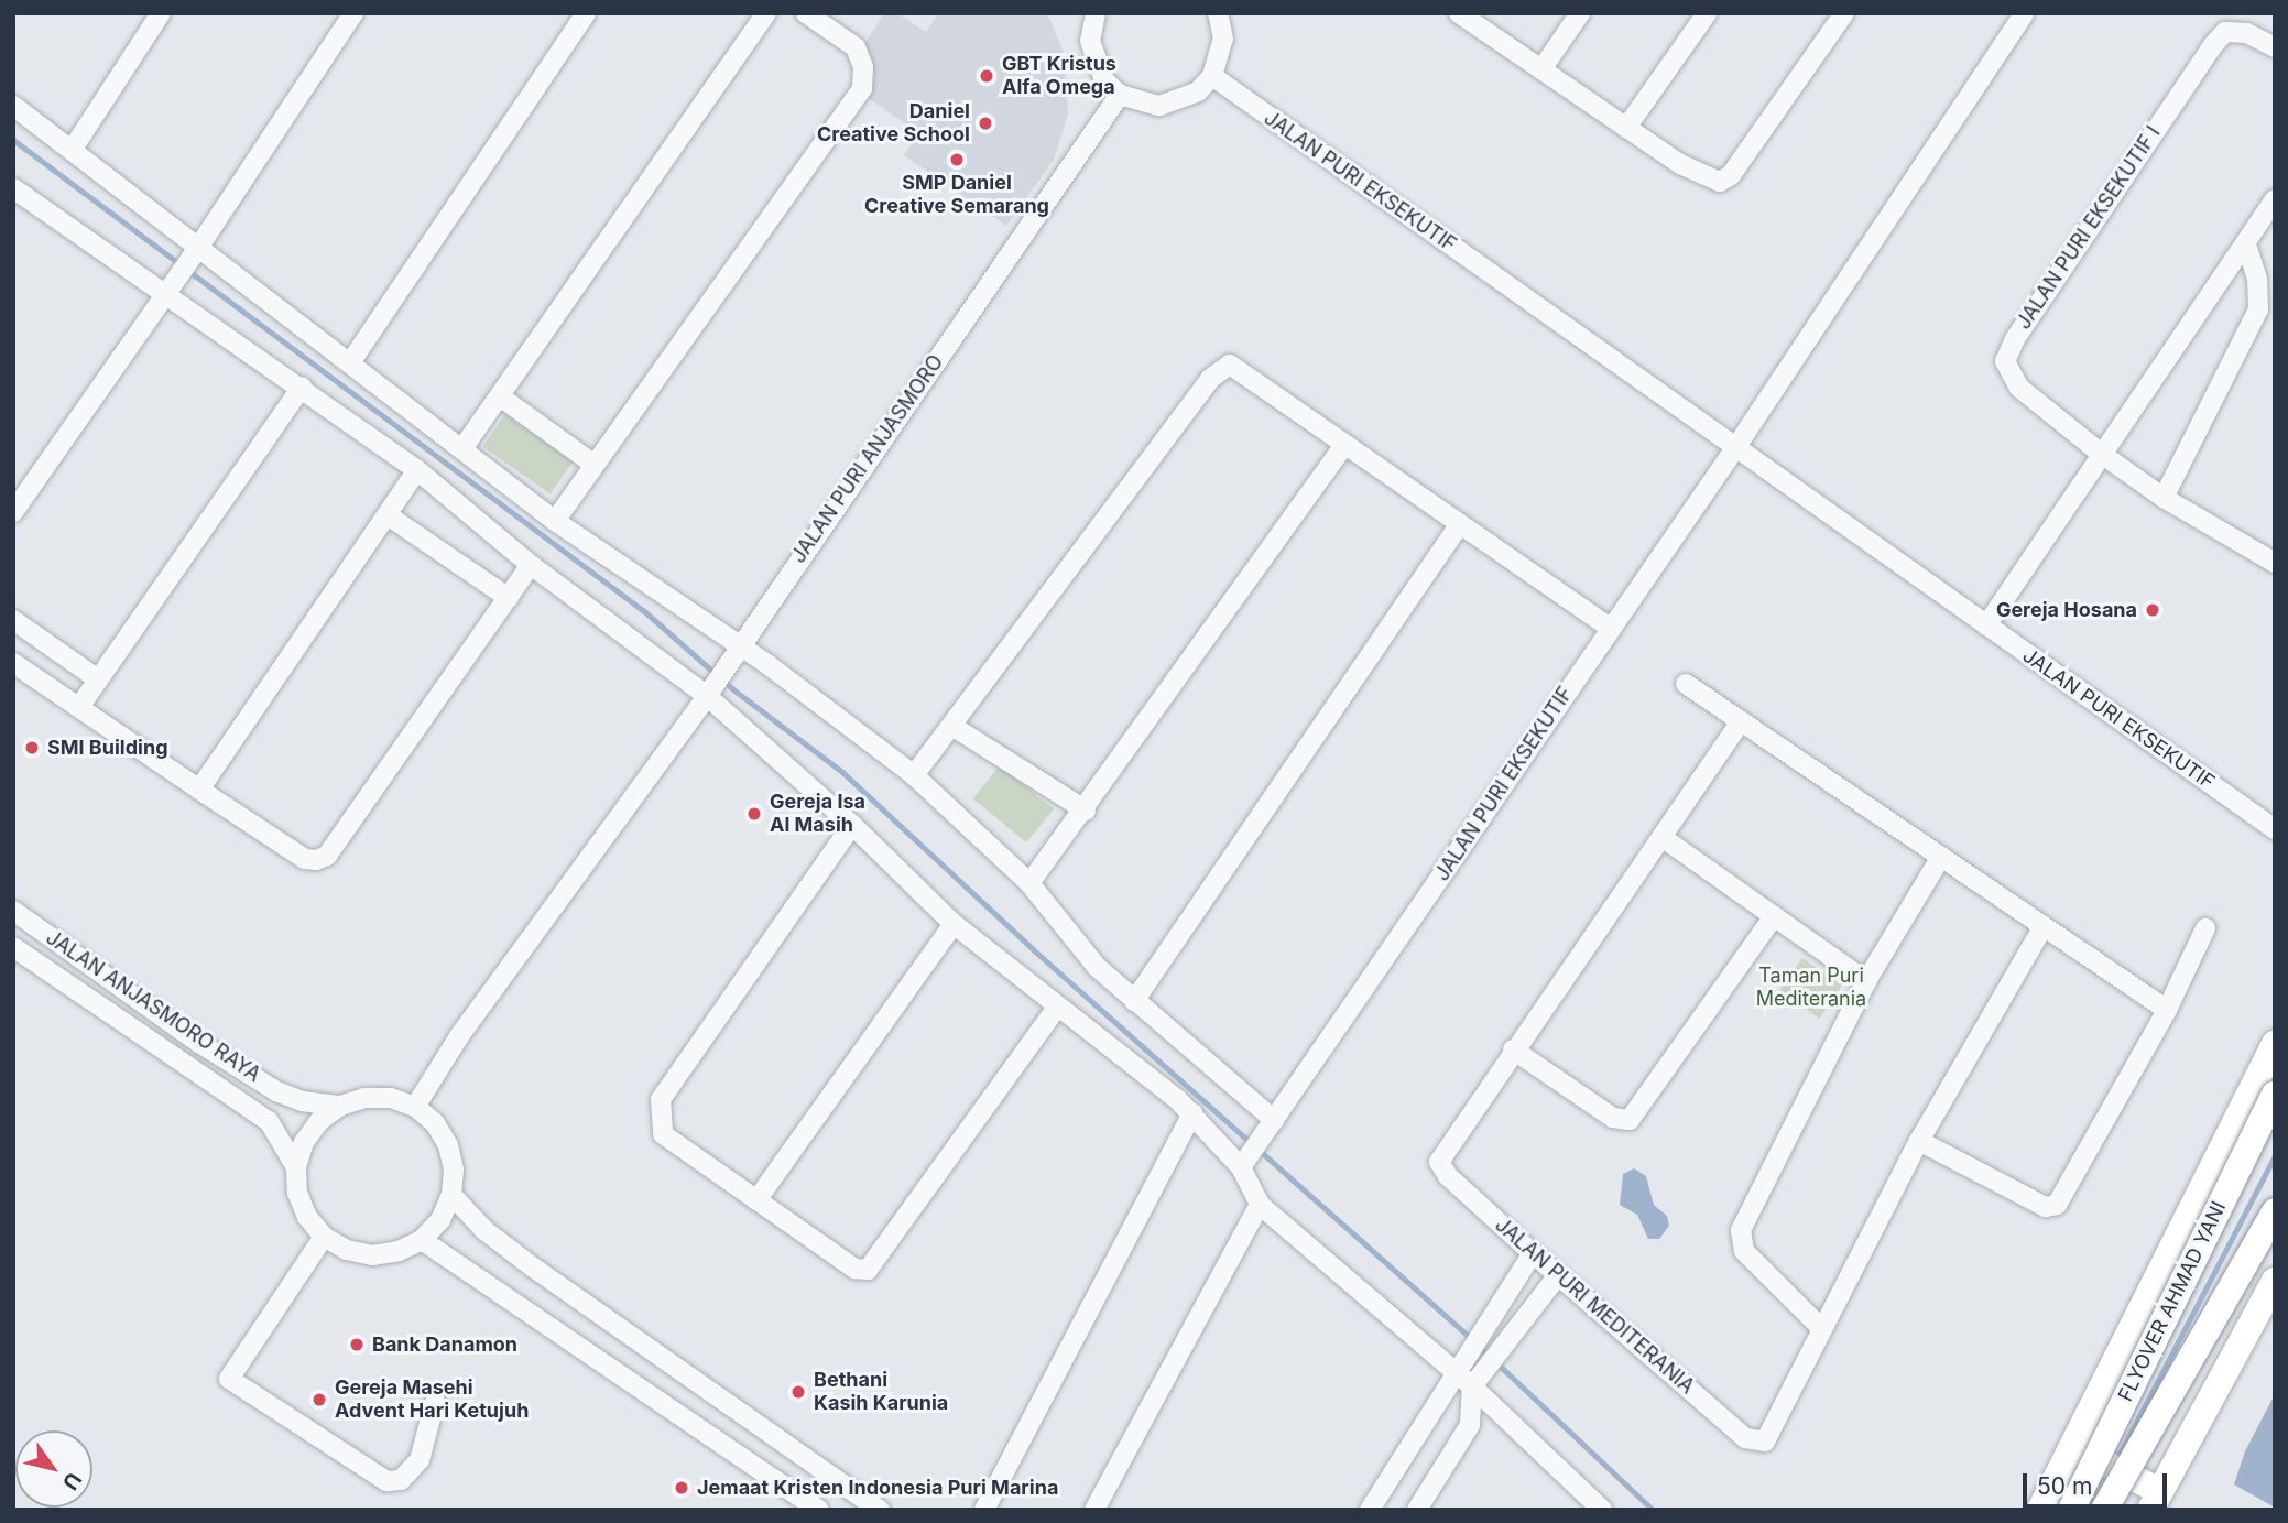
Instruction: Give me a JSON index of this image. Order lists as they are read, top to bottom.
{
  "streets": {
    "highway": ["FLYOVER AHMAD YANI"],
    "street": [
      "JALAN PURI EKSEKUTIF",
      "JALAN PURI EKSEKUTIF I",
      "JALAN PURI ANJASMORO",
      "JALAN ANJASMORO RAYA",
      "JALAN PURI MEDITERANIA"
    ]
  },
  "crossings": [
    ["JALAN PURI ANJASMORO", "JALAN ANJASMORO RAYA"]
  ],
  "parks": ["Taman Puri Mediterania"],
  "places": [
    "GBT Kristus Alfa Omega",
    "Daniel Creative School",
    "SMP Daniel Creative Semarang",
    "Gereja Hosana",
    "SMI Building",
    "Gereja Isa Al Masih",
    "Bank Danamon",
    "Bethani Kasih Karunia",
    "Gereja Masehi Advent Hari Ketujuh",
    "Jemaat Kristen Indonesia Puri Marina"
  ],
  "scale_bar": "50 m",
  "north": "bottom right"
}
